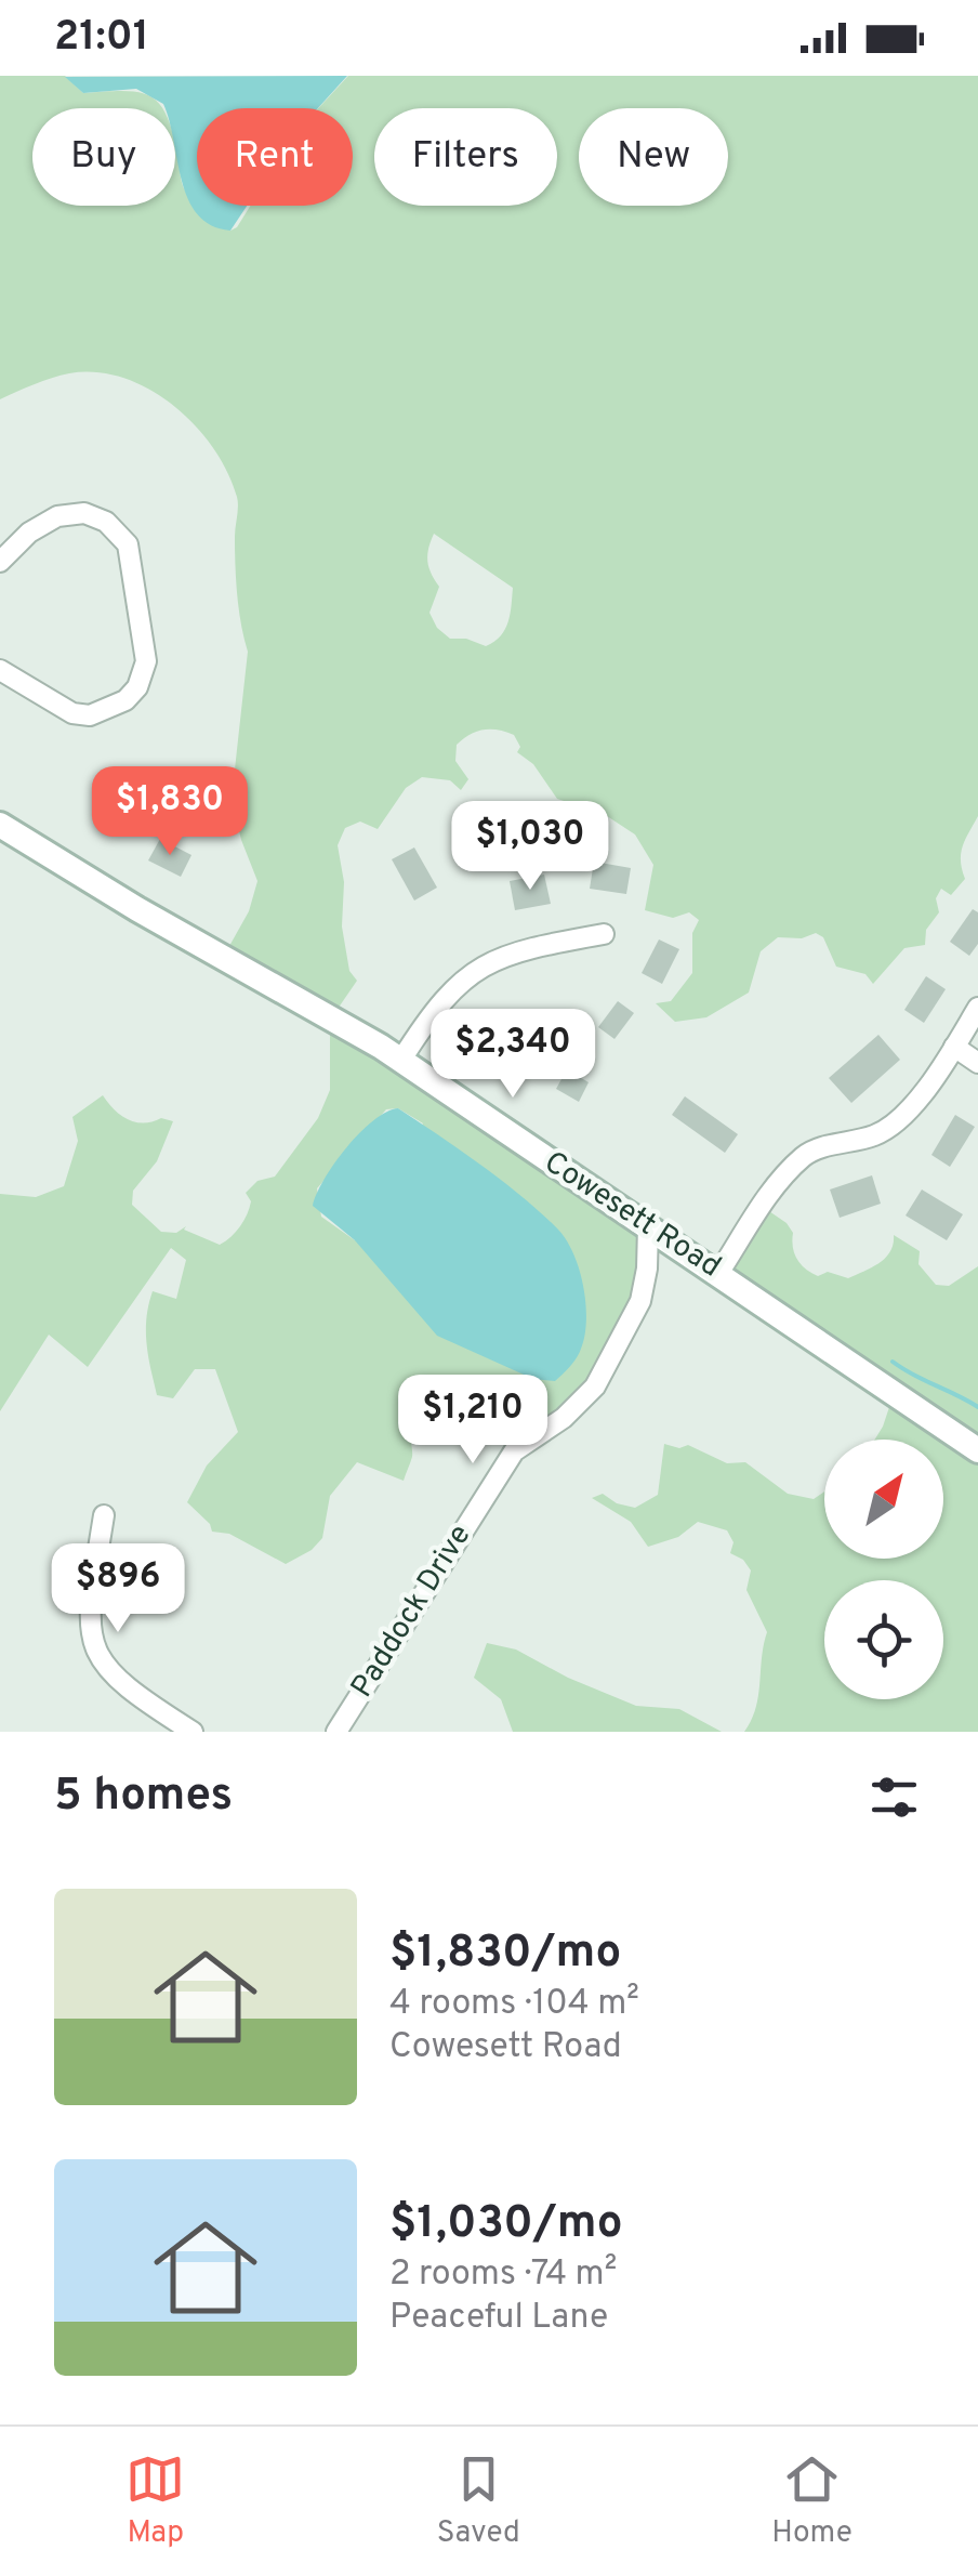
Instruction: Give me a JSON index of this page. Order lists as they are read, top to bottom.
{
  "streets": {
    "main road": ["Cowesett Road"],
    "street": ["Paddock Drive"]
  },
  "crossings": [
    ["Cowesett Road", "Paddock Drive"]
  ],
  "north": "top right",
  "page": {
    "status": "21:01",
    "chip": [
      "Buy",
      "Rent",
      "Filters",
      "New"
    ],
    "price": [
      "$1,830",
      "$1,030",
      "$2,340",
      "$1,210",
      "$896"
    ],
    "heading": "5 homes",
    "list": [
      {
        "name": "$1,830/mo",
        "note": "4 rooms · 104 m² · Cowesett Road"
      },
      {
        "name": "$1,030/mo",
        "note": "2 rooms · 74 m² · Peaceful Lane"
      }
    ],
    "tabs": ["Map", "Saved", "Home"]
  }
}
